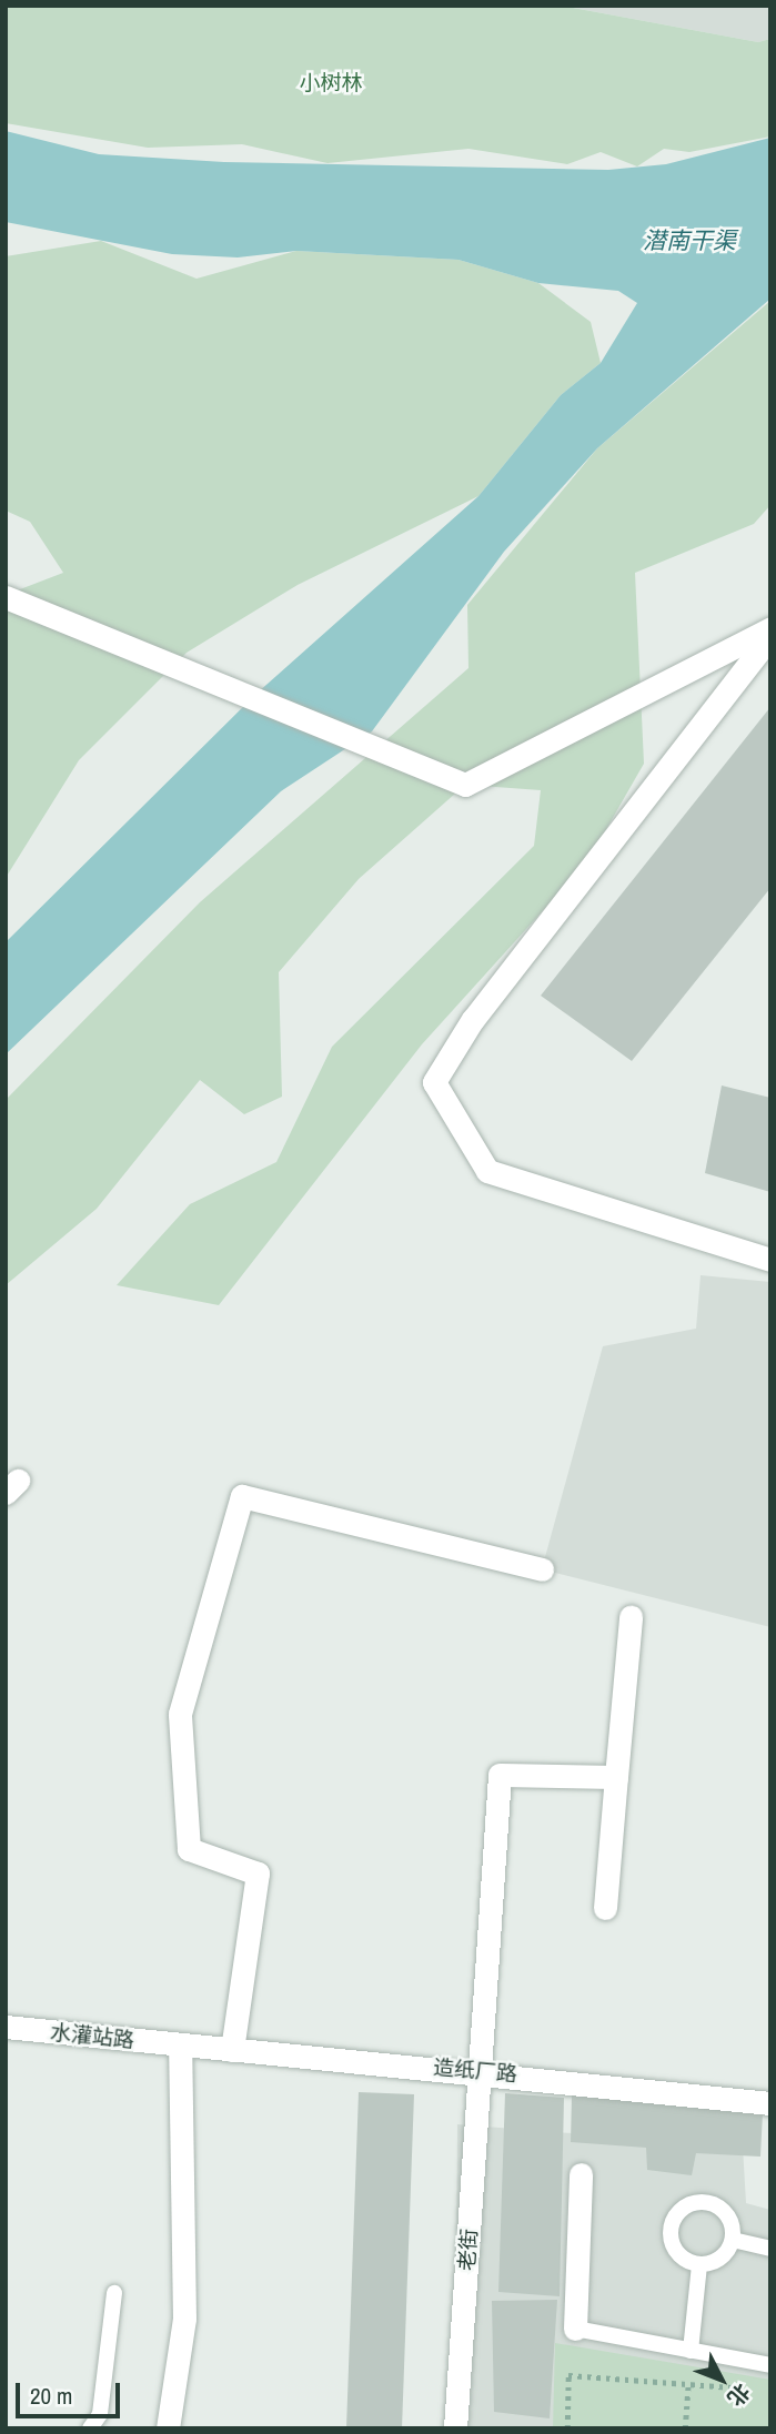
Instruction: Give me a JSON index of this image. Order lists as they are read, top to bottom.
{
  "streets": {
    "street": ["水灌站路", "造纸厂路", "老街"]
  },
  "crossings": [
    ["水灌站路", "造纸厂路"],
    ["造纸厂路", "老街"]
  ],
  "water": ["潜南干渠"],
  "parks": ["小树林"],
  "scale_bar": "20 m",
  "north": "bottom right"
}
